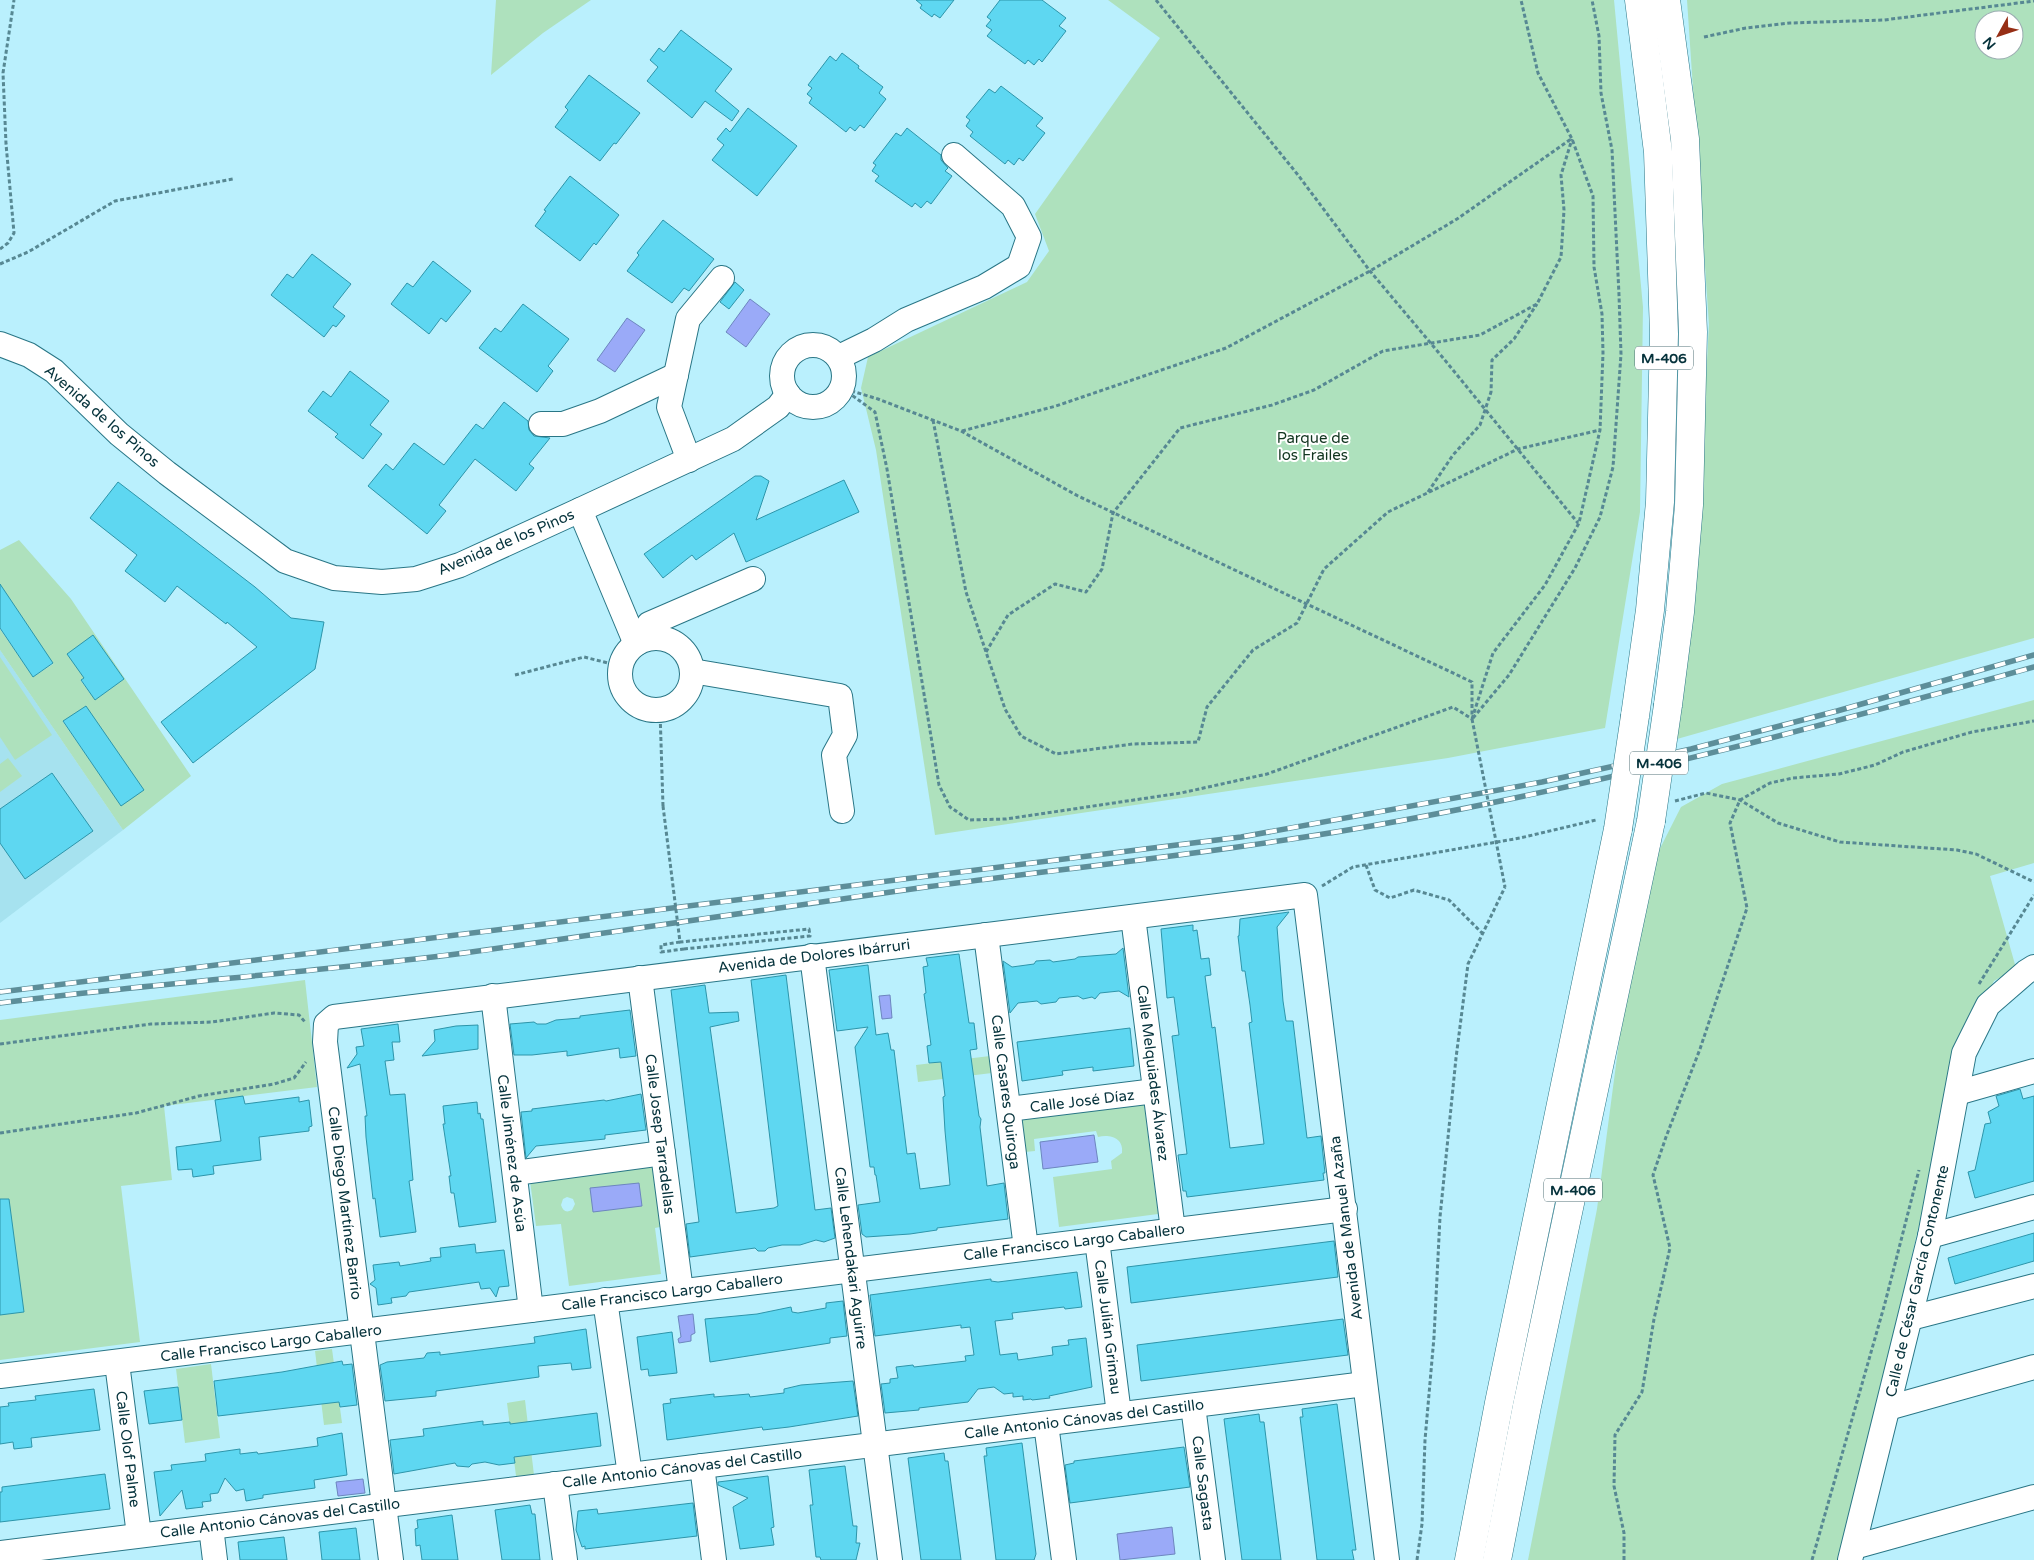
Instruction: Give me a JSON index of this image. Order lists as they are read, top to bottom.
{
  "streets": {
    "highway": ["M-406"],
    "street": [
      "Avenida de los Pinos",
      "Avenida de Dolores Ibárruri",
      "Calle Melquiades Álvarez",
      "Calle Casares Quiroga",
      "Calle José Díaz",
      "Calle Josep Tarradellas",
      "Calle Jiménez de Asúa",
      "Calle Diego Martínez Barrio",
      "Avenida de Manuel Azaña",
      "Calle Francisco Largo Caballero",
      "Calle Lehendakari Aguirre",
      "Calle de César García Contonente",
      "Calle Julián Grimau",
      "Calle Antonio Cánovas del Castillo",
      "Calle Olof Palme",
      "Calle Sagasta"
    ]
  },
  "crossings": [
    ["Avenida de Dolores Ibárruri", "Calle Melquiades Álvarez"],
    ["Avenida de Dolores Ibárruri", "Calle Casares Quiroga"],
    ["Avenida de Dolores Ibárruri", "Calle Josep Tarradellas"],
    ["Avenida de Dolores Ibárruri", "Calle Jiménez de Asúa"],
    ["Avenida de Dolores Ibárruri", "Calle Diego Martínez Barrio"],
    ["Avenida de Dolores Ibárruri", "Avenida de Manuel Azaña"],
    ["Avenida de Dolores Ibárruri", "Calle Lehendakari Aguirre"],
    ["Calle Melquiades Álvarez", "Calle José Díaz"],
    ["Calle Melquiades Álvarez", "Calle Francisco Largo Caballero"],
    ["Calle Casares Quiroga", "Calle José Díaz"],
    ["Calle Casares Quiroga", "Calle Francisco Largo Caballero"],
    ["Calle Josep Tarradellas", "Calle Francisco Largo Caballero"],
    ["Calle Jiménez de Asúa", "Calle Francisco Largo Caballero"],
    ["Calle Diego Martínez Barrio", "Calle Francisco Largo Caballero"],
    ["Calle Diego Martínez Barrio", "Calle Antonio Cánovas del Castillo"],
    ["Avenida de Manuel Azaña", "Calle Francisco Largo Caballero"],
    ["Avenida de Manuel Azaña", "Calle Antonio Cánovas del Castillo"],
    ["Calle Francisco Largo Caballero", "Calle Lehendakari Aguirre"],
    ["Calle Francisco Largo Caballero", "Calle Julián Grimau"],
    ["Calle Francisco Largo Caballero", "Calle Olof Palme"],
    ["Calle Lehendakari Aguirre", "Calle Antonio Cánovas del Castillo"],
    ["Calle Julián Grimau", "Calle Antonio Cánovas del Castillo"],
    ["Calle Antonio Cánovas del Castillo", "Calle Olof Palme"],
    ["Calle Antonio Cánovas del Castillo", "Calle Sagasta"]
  ],
  "parks": ["Parque de los Frailes"],
  "north": "bottom left"
}
